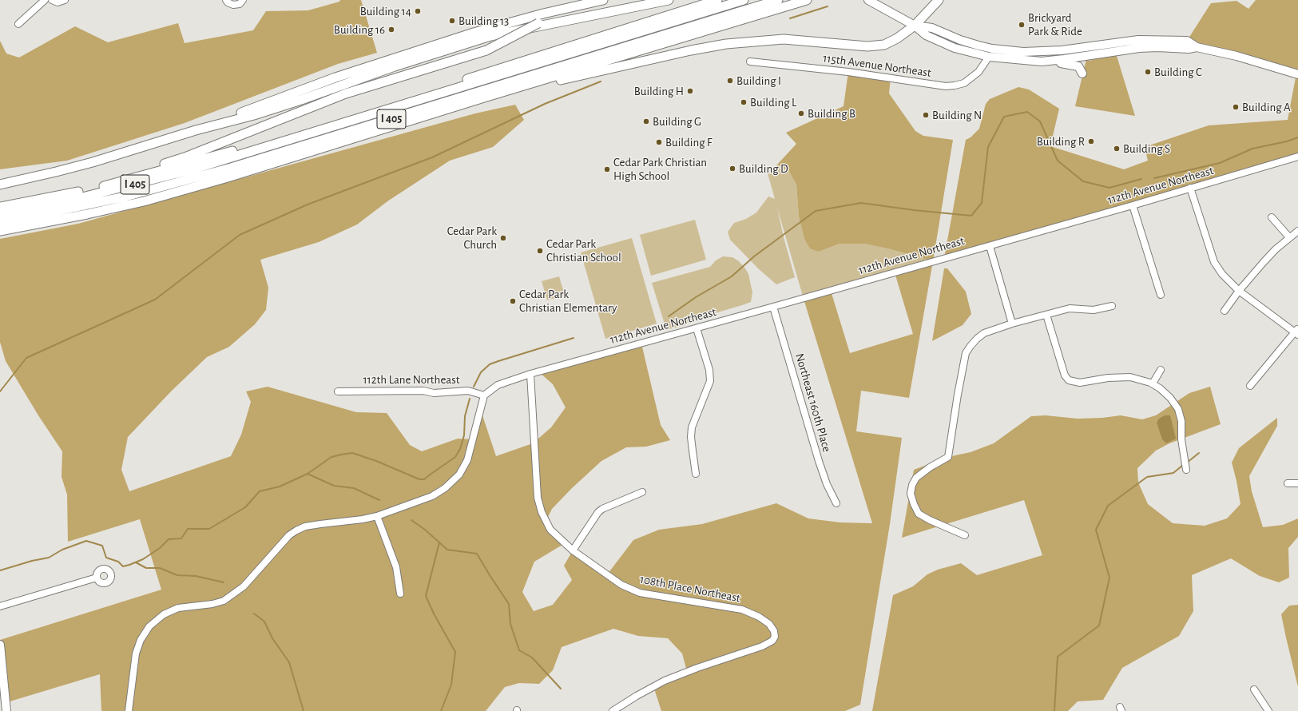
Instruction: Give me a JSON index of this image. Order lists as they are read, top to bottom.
{
  "streets": {
    "highway": ["I 405"],
    "street": [
      "115th Avenue Northeast",
      "112th Avenue Northeast",
      "112th Lane Northeast",
      "Northeast 160th Place",
      "108th Place Northeast"
    ]
  },
  "crossings": [
    ["112th Avenue Northeast", "112th Lane Northeast"],
    ["112th Avenue Northeast", "Northeast 160th Place"],
    ["112th Avenue Northeast", "108th Place Northeast"]
  ],
  "places": [
    "Building 14",
    "Building 13",
    "Brickyard Park & Ride",
    "Building 16",
    "Building C",
    "Building I",
    "Building H",
    "Building L",
    "Building A",
    "Building B",
    "Building N",
    "Building G",
    "Building R",
    "Building F",
    "Building S",
    "Building D",
    "Cedar Park Christian High School",
    "Cedar Park Church",
    "Cedar Park Christian School",
    "Cedar Park Christian Elementary"
  ]
}
